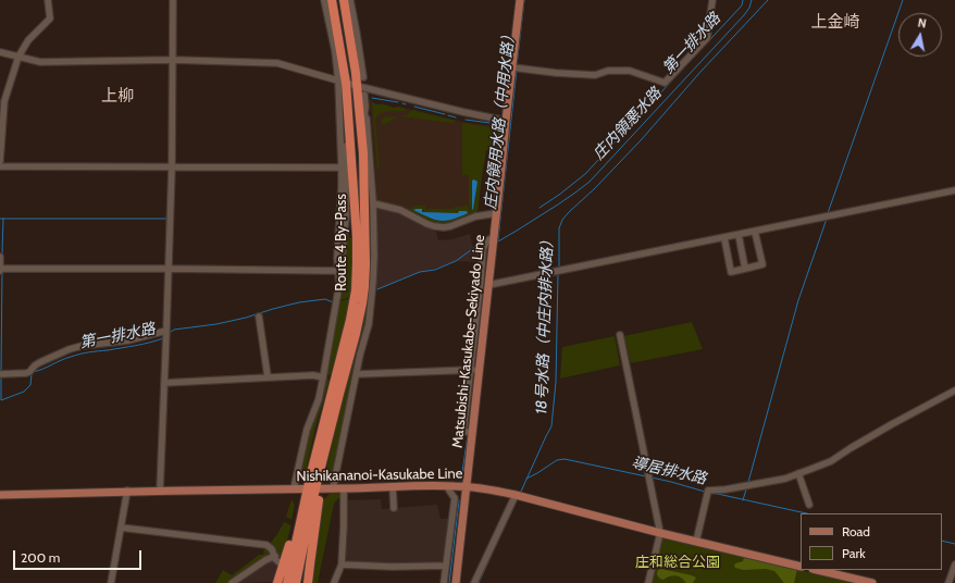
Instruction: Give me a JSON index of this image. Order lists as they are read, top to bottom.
{
  "streets": {
    "highway": ["Route 4 By-Pass"],
    "main road": ["Matsubishi-Kasukabe-Sekiyado Line", "Nishikananoi-Kasukabe Line"]
  },
  "crossings": [
    ["Route 4 By-Pass", "Nishikananoi-Kasukabe Line"],
    ["Matsubishi-Kasukabe-Sekiyado Line", "Nishikananoi-Kasukabe Line"]
  ],
  "districts": ["上金崎", "上柳"],
  "water": [
    "第一排水路",
    "庄内領用水路（中用水路）",
    "庄内領悪水路",
    "18号水路（中庄内排水路）",
    "導居排水路"
  ],
  "parks": ["庄和総合公園"],
  "legend": ["Road", "Park"],
  "scale_bar": "200 m",
  "north": "top"
}
